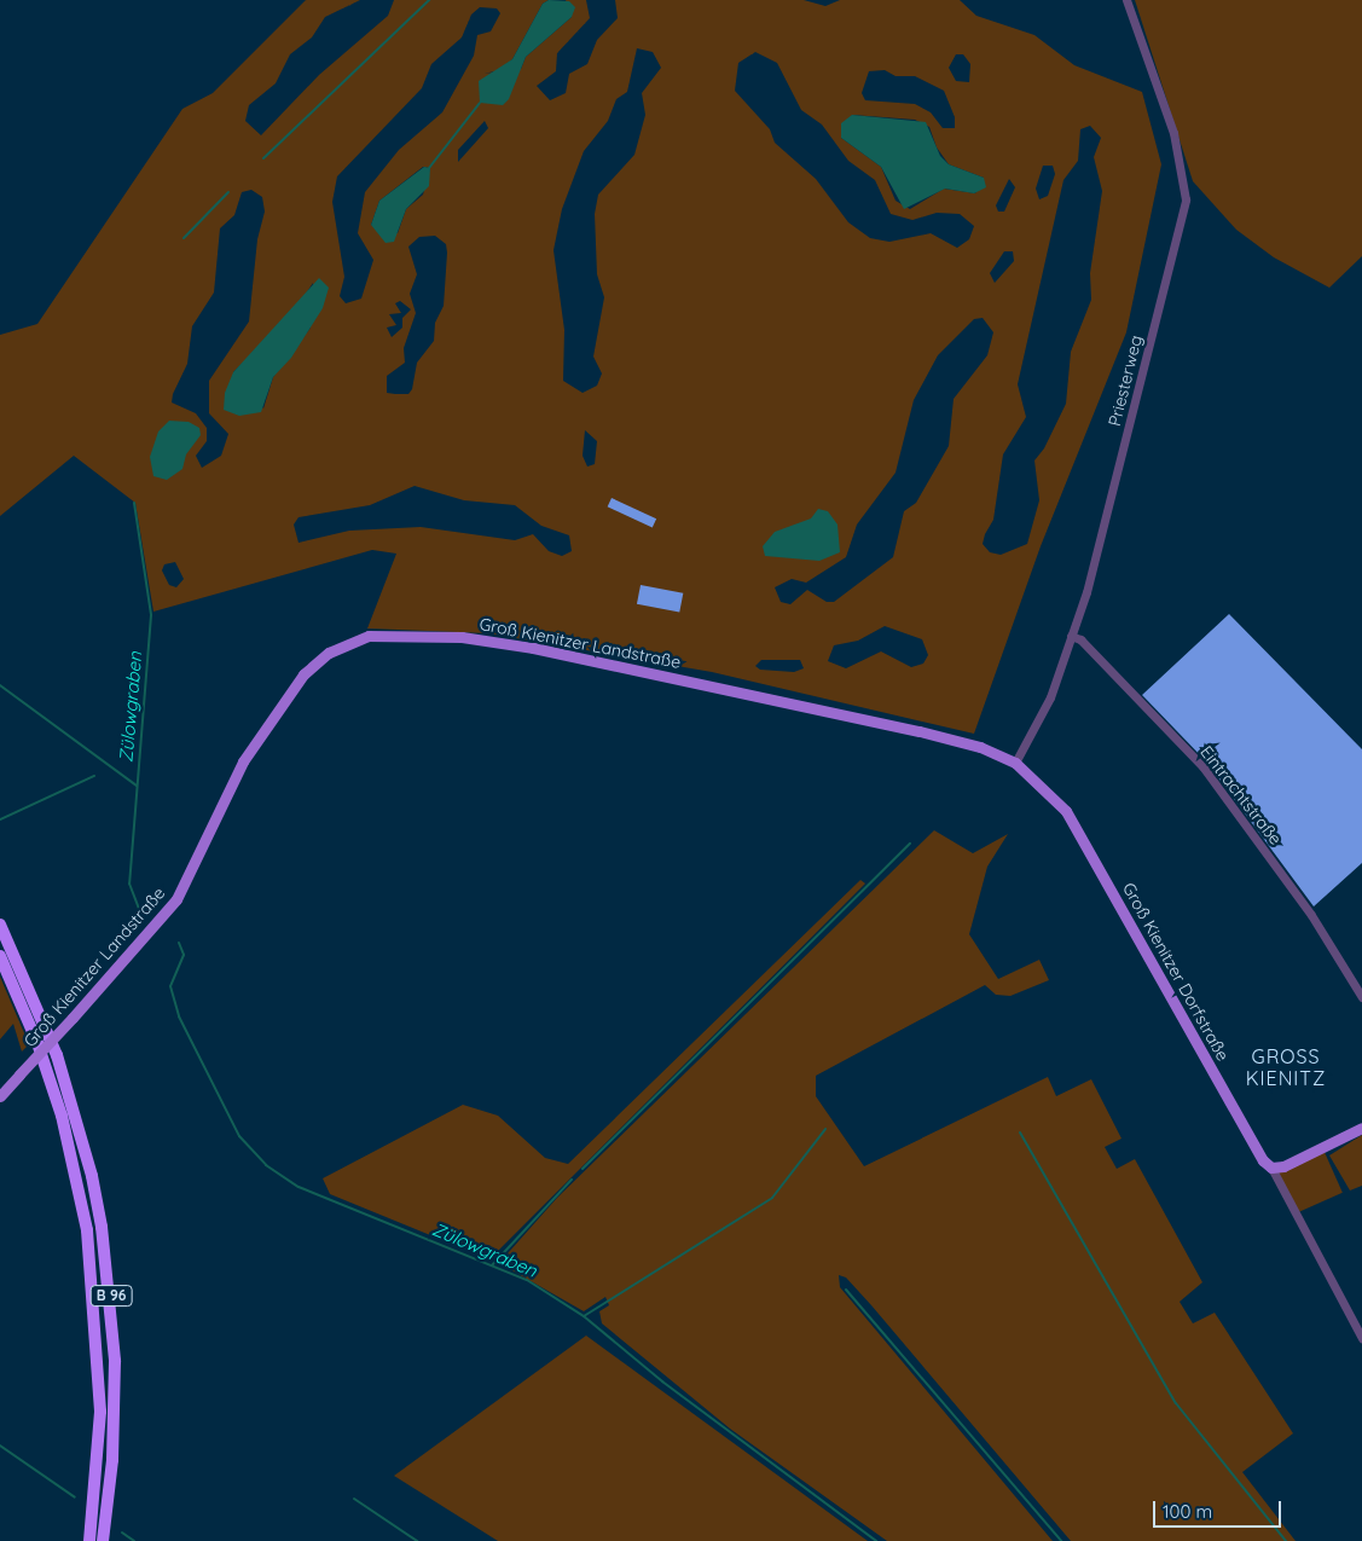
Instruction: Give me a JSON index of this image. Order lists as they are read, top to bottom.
{
  "streets": {
    "highway": ["B 96"],
    "main road": ["Groß Kienitzer Landstraße", "Groß Kienitzer Dorfstraße"],
    "street": ["Priesterweg", "Eintrachtstraße"]
  },
  "crossings": [
    ["Priesterweg", "Eintrachtstraße"],
    ["Priesterweg", "Groß Kienitzer Dorfstraße"],
    ["Groß Kienitzer Landstraße", "Groß Kienitzer Dorfstraße"]
  ],
  "districts": ["GROSS KIENITZ"],
  "water": ["Zülowgraben"],
  "scale_bar": "100 m"
}
